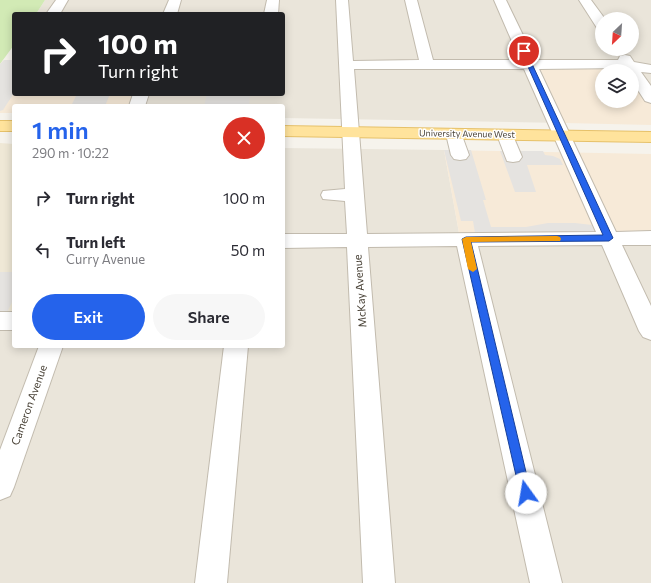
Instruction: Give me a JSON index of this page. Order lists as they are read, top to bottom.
{
  "streets": {
    "main road": ["University Avenue West"],
    "street": ["McKay Avenue", "Cameron Avenue"]
  },
  "crossings": [
    ["University Avenue West", "McKay Avenue"]
  ],
  "north": "bottom left",
  "page": {
    "turn": ["100 m", "Turn right"],
    "heading": ["1 min", "290 m · 10:22"],
    "list": [
      {
        "name": "Turn right",
        "value": "100 m"
      },
      {
        "name": "Turn left",
        "note": "Curry Avenue",
        "value": "50 m"
      }
    ],
    "buttons": ["Exit", "Share"]
  }
}
